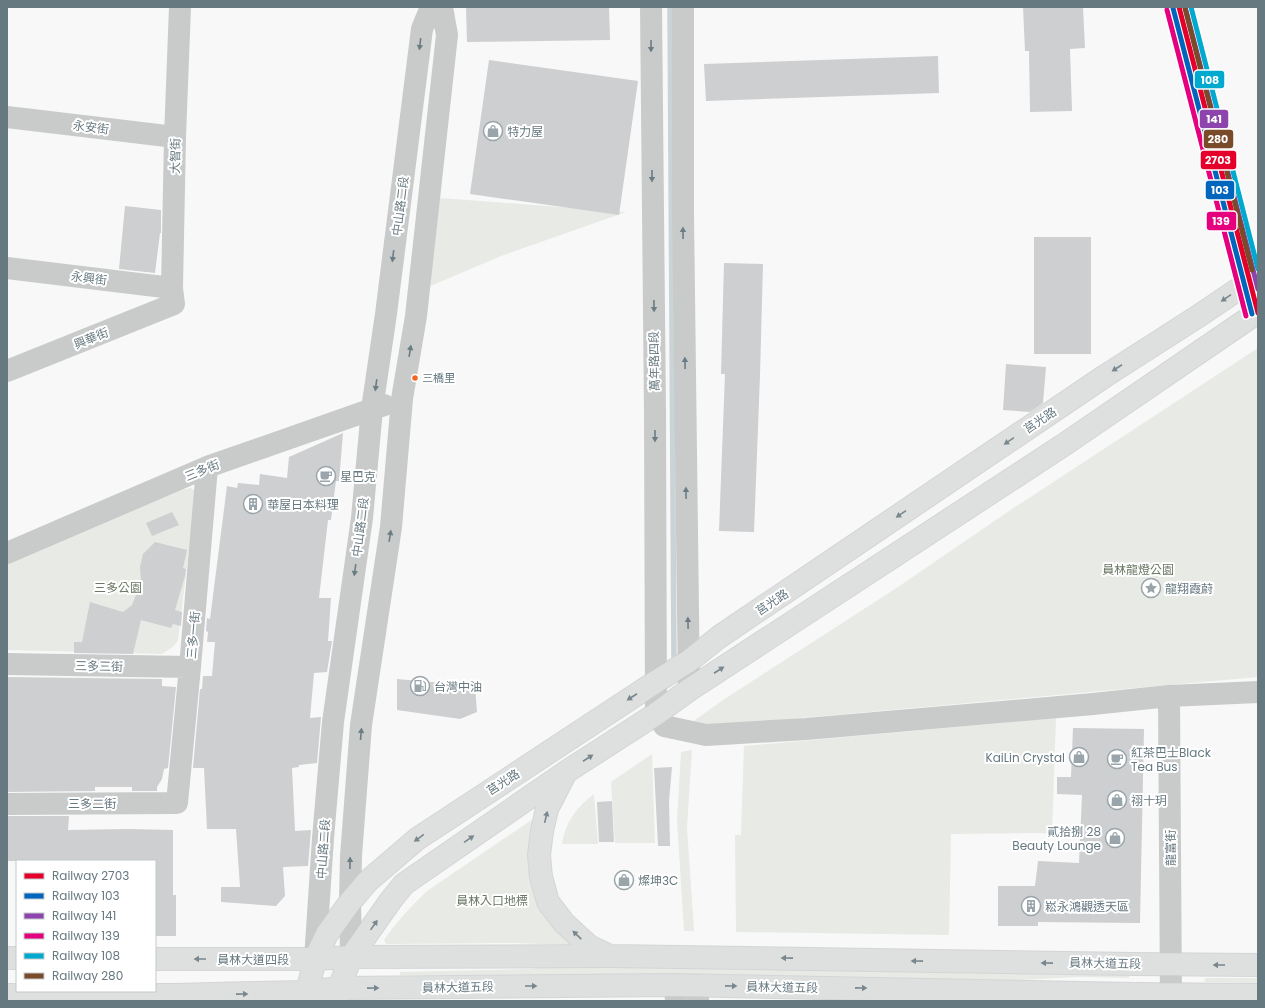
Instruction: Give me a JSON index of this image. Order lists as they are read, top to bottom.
{
  "streets": {
    "main road": [
      "中山路二段",
      "莒光路",
      "員林大道四段",
      "員林大道五段"
    ],
    "street": [
      "永安街",
      "大智街",
      "永興街",
      "興華街",
      "萬年路四段",
      "三多街",
      "三多一街",
      "三多三街",
      "三多二街",
      "龍富街"
    ]
  },
  "crossings": [
    ["永安街", "大智街"],
    ["大智街", "永興街"],
    ["大智街", "興華街"],
    ["中山路二段", "莒光路"],
    ["中山路二段", "三多街"],
    ["中山路二段", "員林大道四段"],
    ["中山路二段", "員林大道五段"],
    ["永興街", "興華街"],
    ["萬年路四段", "莒光路"],
    ["莒光路", "員林大道四段"],
    ["三多街", "三多一街"],
    ["三多一街", "三多三街"],
    ["三多一街", "三多二街"],
    ["龍富街", "員林大道五段"],
    ["員林大道四段", "員林大道五段"]
  ],
  "parks": ["員林龍燈公園", "三多公園", "員林入口地標"],
  "places": {
    "shop": [
      "特力屋",
      "KaiLin Crystal",
      "祤十玥",
      "貳拾捌 28 Beauty Lounge",
      "燦坤3C"
    ],
    "other": ["三橋里"],
    "cafe": ["星巴克", "紅茶巴士Black Tea Bus"],
    "building": ["華屋日本料理", "崧永鴻觀透天區"],
    "place": ["龍翔霞蔚"],
    "fuel station": ["台灣中油"]
  },
  "lines": [
    "rail line 2703",
    "rail line 141",
    "rail line 108",
    "rail line 103",
    "rail line 280",
    "rail line 139"
  ],
  "legend": [
    "Railway 2703",
    "Railway 103",
    "Railway 141",
    "Railway 139",
    "Railway 108",
    "Railway 280"
  ]
}
